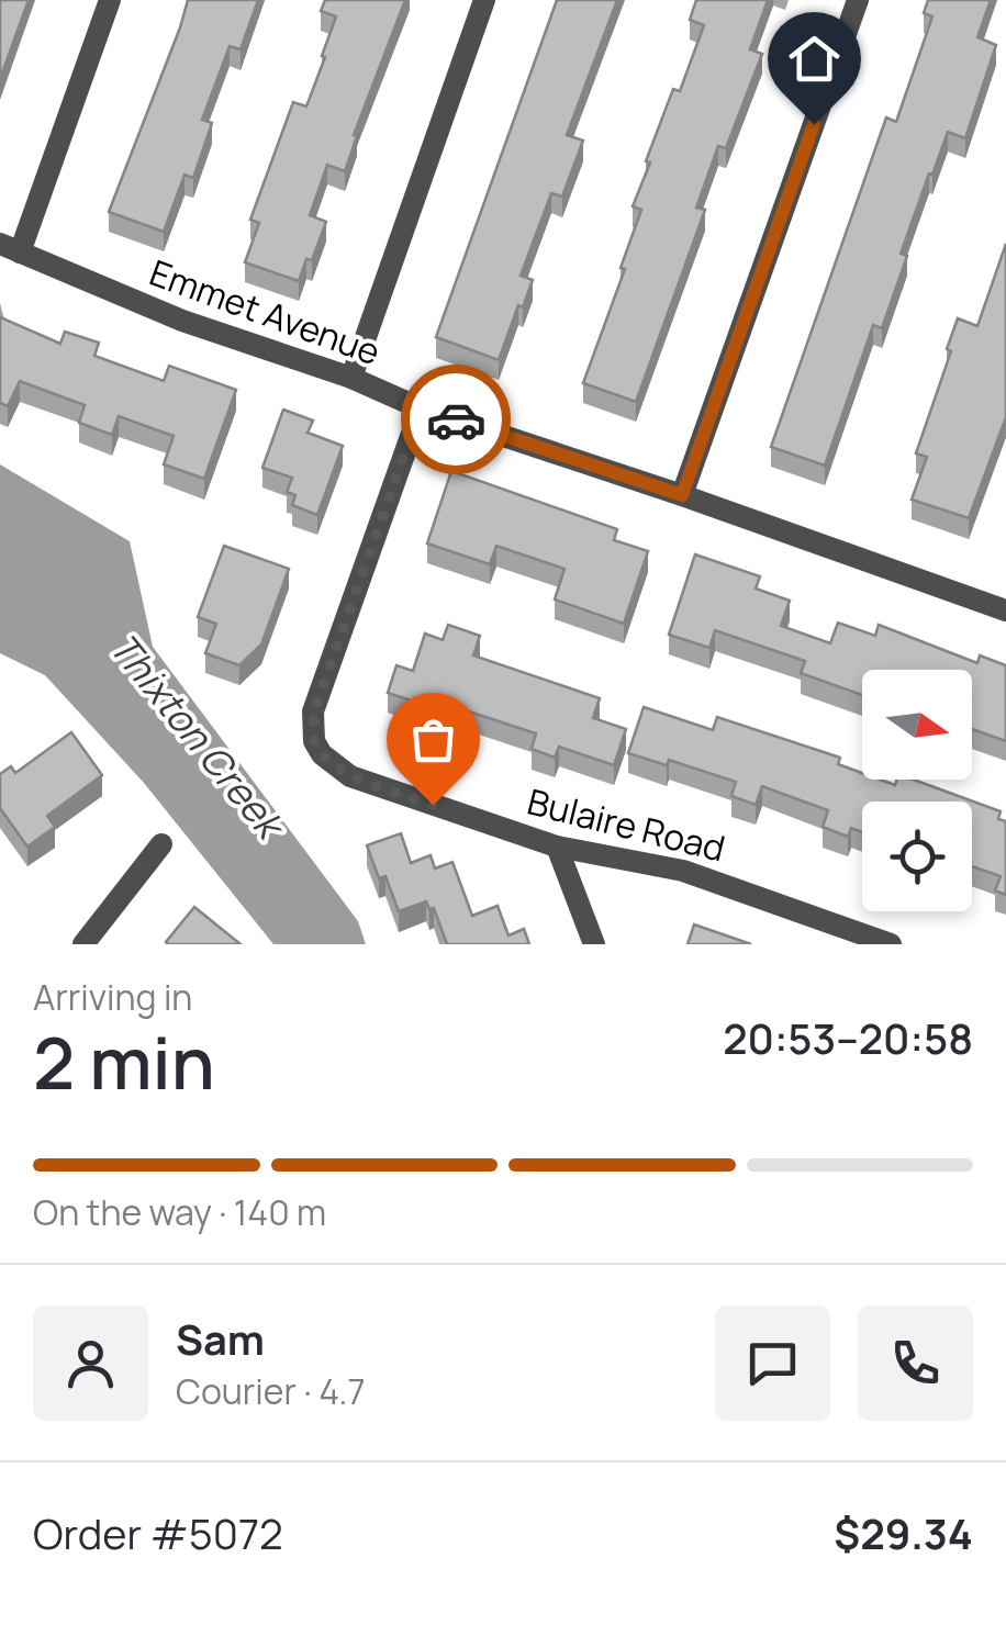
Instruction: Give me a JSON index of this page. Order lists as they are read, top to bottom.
{
  "streets": {
    "street": ["Emmet Avenue", "Bulaire Road"]
  },
  "crossings": [
    ["Emmet Avenue", "Bulaire Road"]
  ],
  "water": ["Thixton Creek"],
  "north": "right",
  "page": {
    "heading": ["2 min", "Arriving in", "20:53–20:58"],
    "panel": [
      "Sam",
      "Courier · 4.7",
      "Order #5072",
      "$29.34"
    ],
    "bar": "On the way · 140 m"
  }
}
